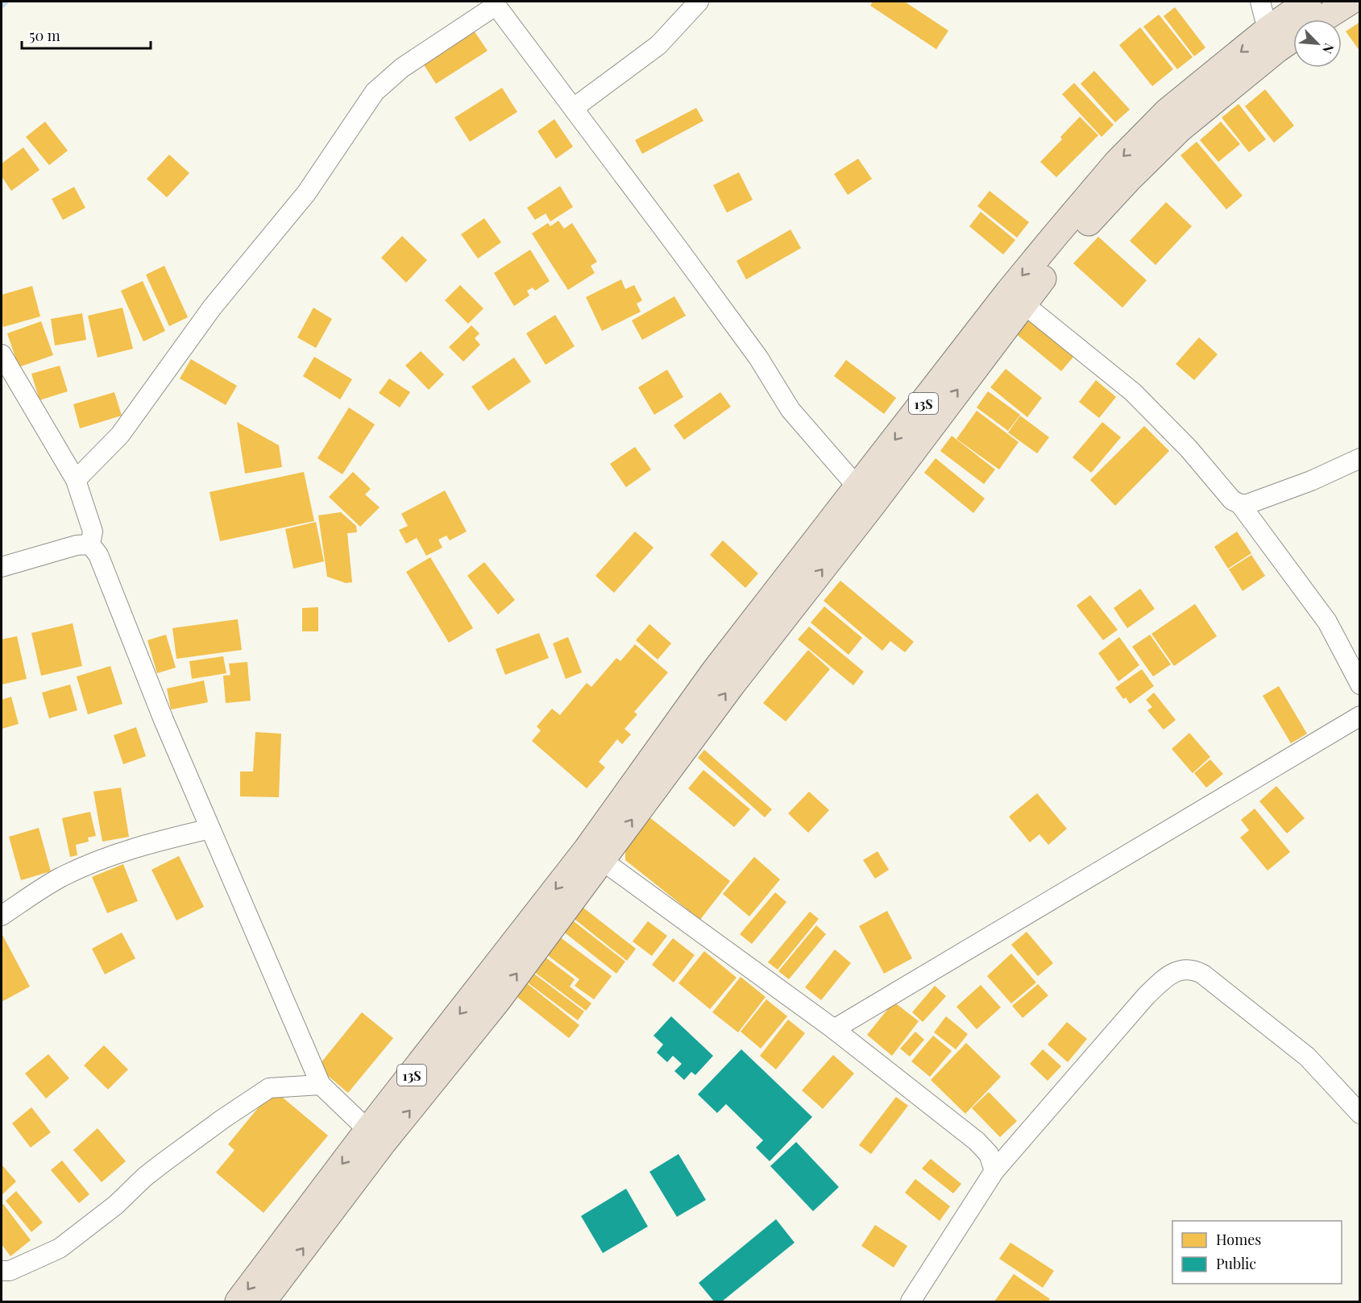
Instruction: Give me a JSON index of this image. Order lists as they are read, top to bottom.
{
  "streets": {
    "highway": ["13S"]
  },
  "legend": ["Homes", "Public"],
  "scale_bar": "50 m",
  "north": "bottom right"
}
